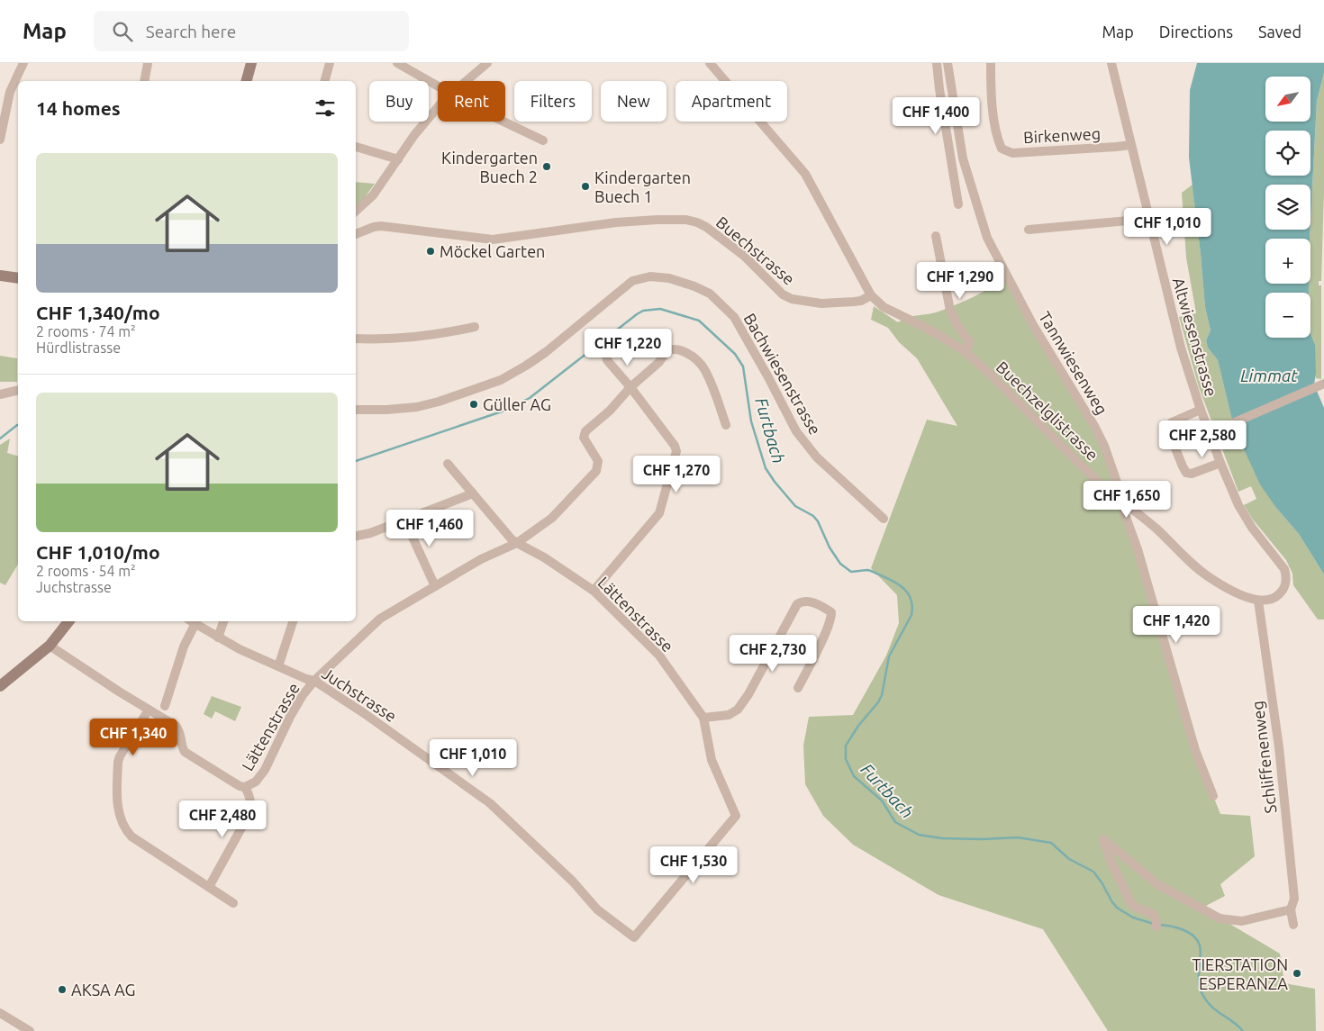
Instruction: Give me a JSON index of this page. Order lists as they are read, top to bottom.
{
  "streets": {
    "street": [
      "Birkenweg",
      "Buechstrasse",
      "Altwiesenstrasse",
      "Tannwiesenweg",
      "Bachwiesenstrasse",
      "Buechzelglistrasse",
      "Lättenstrasse",
      "Juchstrasse",
      "Schliffenenweg"
    ]
  },
  "crossings": [
    ["Birkenweg", "Altwiesenstrasse"],
    ["Buechstrasse", "Buechzelglistrasse"],
    ["Tannwiesenweg", "Buechzelglistrasse"],
    ["Buechzelglistrasse", "Schliffenenweg"],
    ["Lättenstrasse", "Juchstrasse"]
  ],
  "water": ["Limmat", "Furtbach"],
  "places": [
    "Kindergarten Buech 2",
    "Kindergarten Buech 1",
    "Möckel Garten",
    "Güller AG",
    "TIERSTATION ESPERANZA",
    "AKSA AG"
  ],
  "north": "bottom left",
  "page": {
    "header": "Map",
    "search": "Search here",
    "nav": ["Map", "Directions", "Saved"],
    "map_buttons": ["+", "−"],
    "chip": [
      "Buy",
      "Rent",
      "Filters",
      "New",
      "Apartment"
    ],
    "heading": "14 homes",
    "price": [
      "CHF 1,400",
      "CHF 1,010",
      "CHF 1,290",
      "CHF 1,220",
      "CHF 2,580",
      "CHF 1,270",
      "CHF 1,650",
      "CHF 1,460",
      "CHF 1,420",
      "CHF 2,730",
      "CHF 1,340",
      "CHF 1,010",
      "CHF 2,480",
      "CHF 1,530"
    ],
    "list": [
      {
        "name": "CHF 1,340/mo",
        "note": "2 rooms · 74 m² · Hürdlistrasse"
      },
      {
        "name": "CHF 1,010/mo",
        "note": "2 rooms · 54 m² · Juchstrasse"
      }
    ]
  }
}
